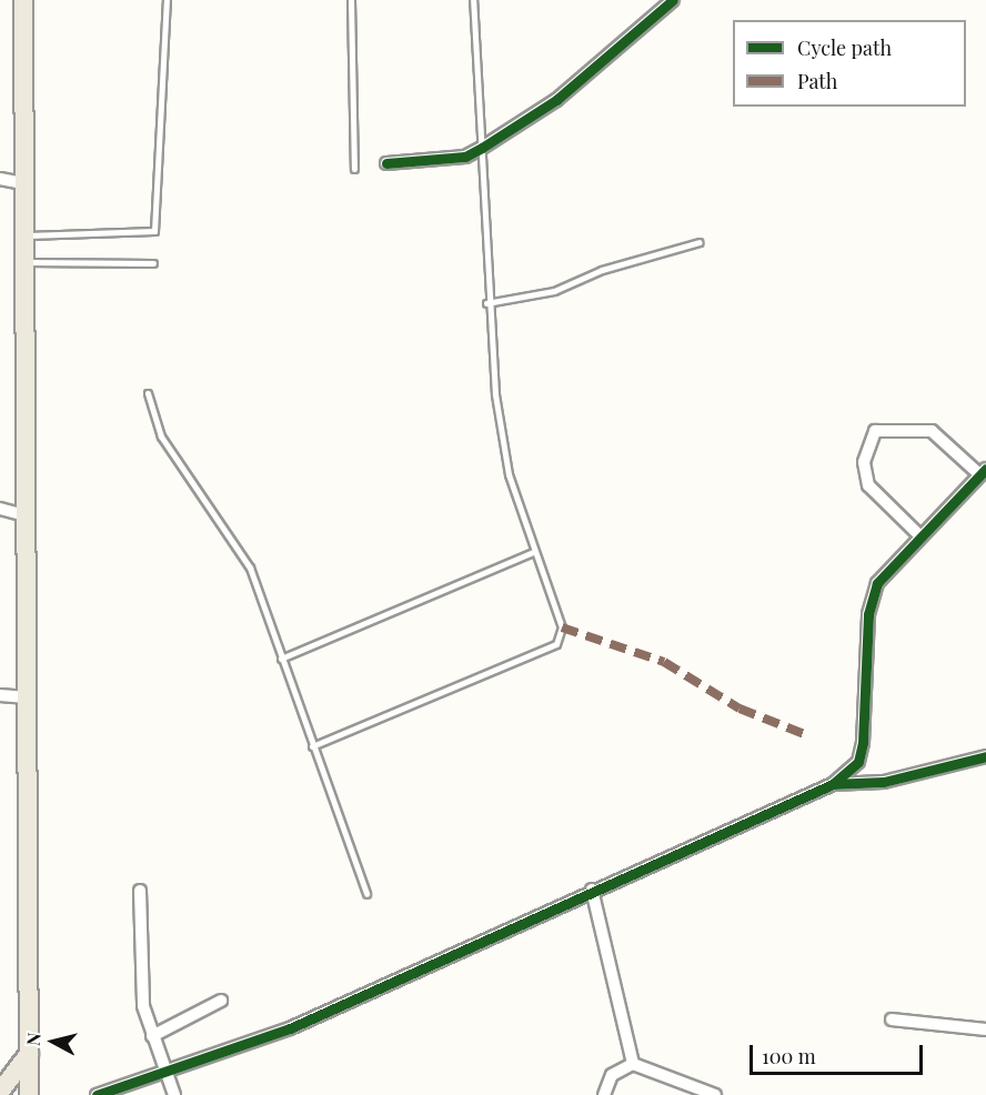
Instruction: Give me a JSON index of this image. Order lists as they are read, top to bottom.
{
  "legend": ["Cycle path", "Path"],
  "scale_bar": "100 m",
  "north": "left"
}
